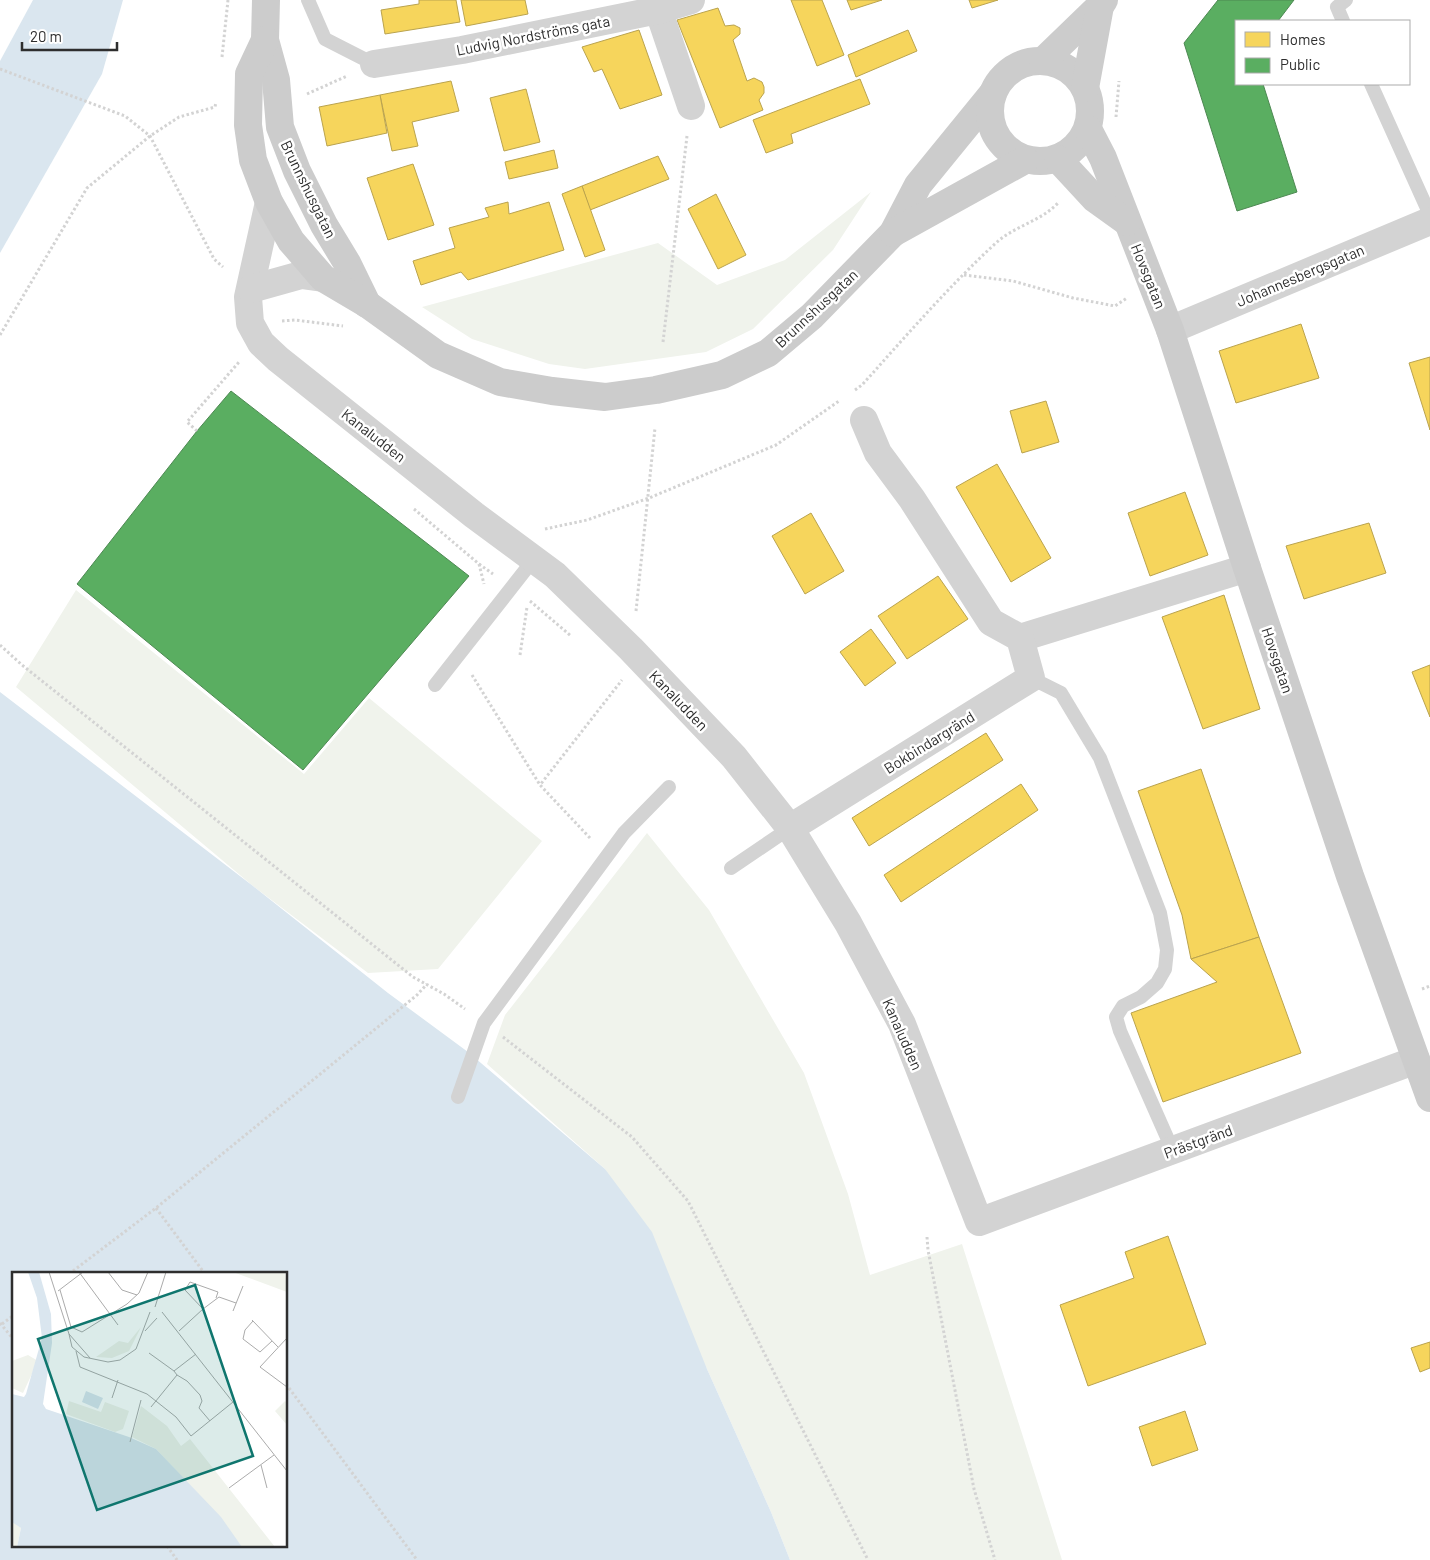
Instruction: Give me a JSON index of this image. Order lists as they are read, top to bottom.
{
  "streets": {
    "main road": ["Brunnshusgatan", "Hovsgatan"],
    "street": [
      "Ludvig Nordströms gata",
      "Johannesbergsgatan",
      "Kanaludden",
      "Bokbindargränd",
      "Prästgränd"
    ]
  },
  "crossings": [
    ["Brunnshusgatan", "Hovsgatan"],
    ["Brunnshusgatan", "Kanaludden"],
    ["Johannesbergsgatan", "Hovsgatan"],
    ["Hovsgatan", "Prästgränd"],
    ["Kanaludden", "Bokbindargränd"],
    ["Kanaludden", "Prästgränd"]
  ],
  "legend": ["Homes", "Public"],
  "scale_bar": "20 m"
}
